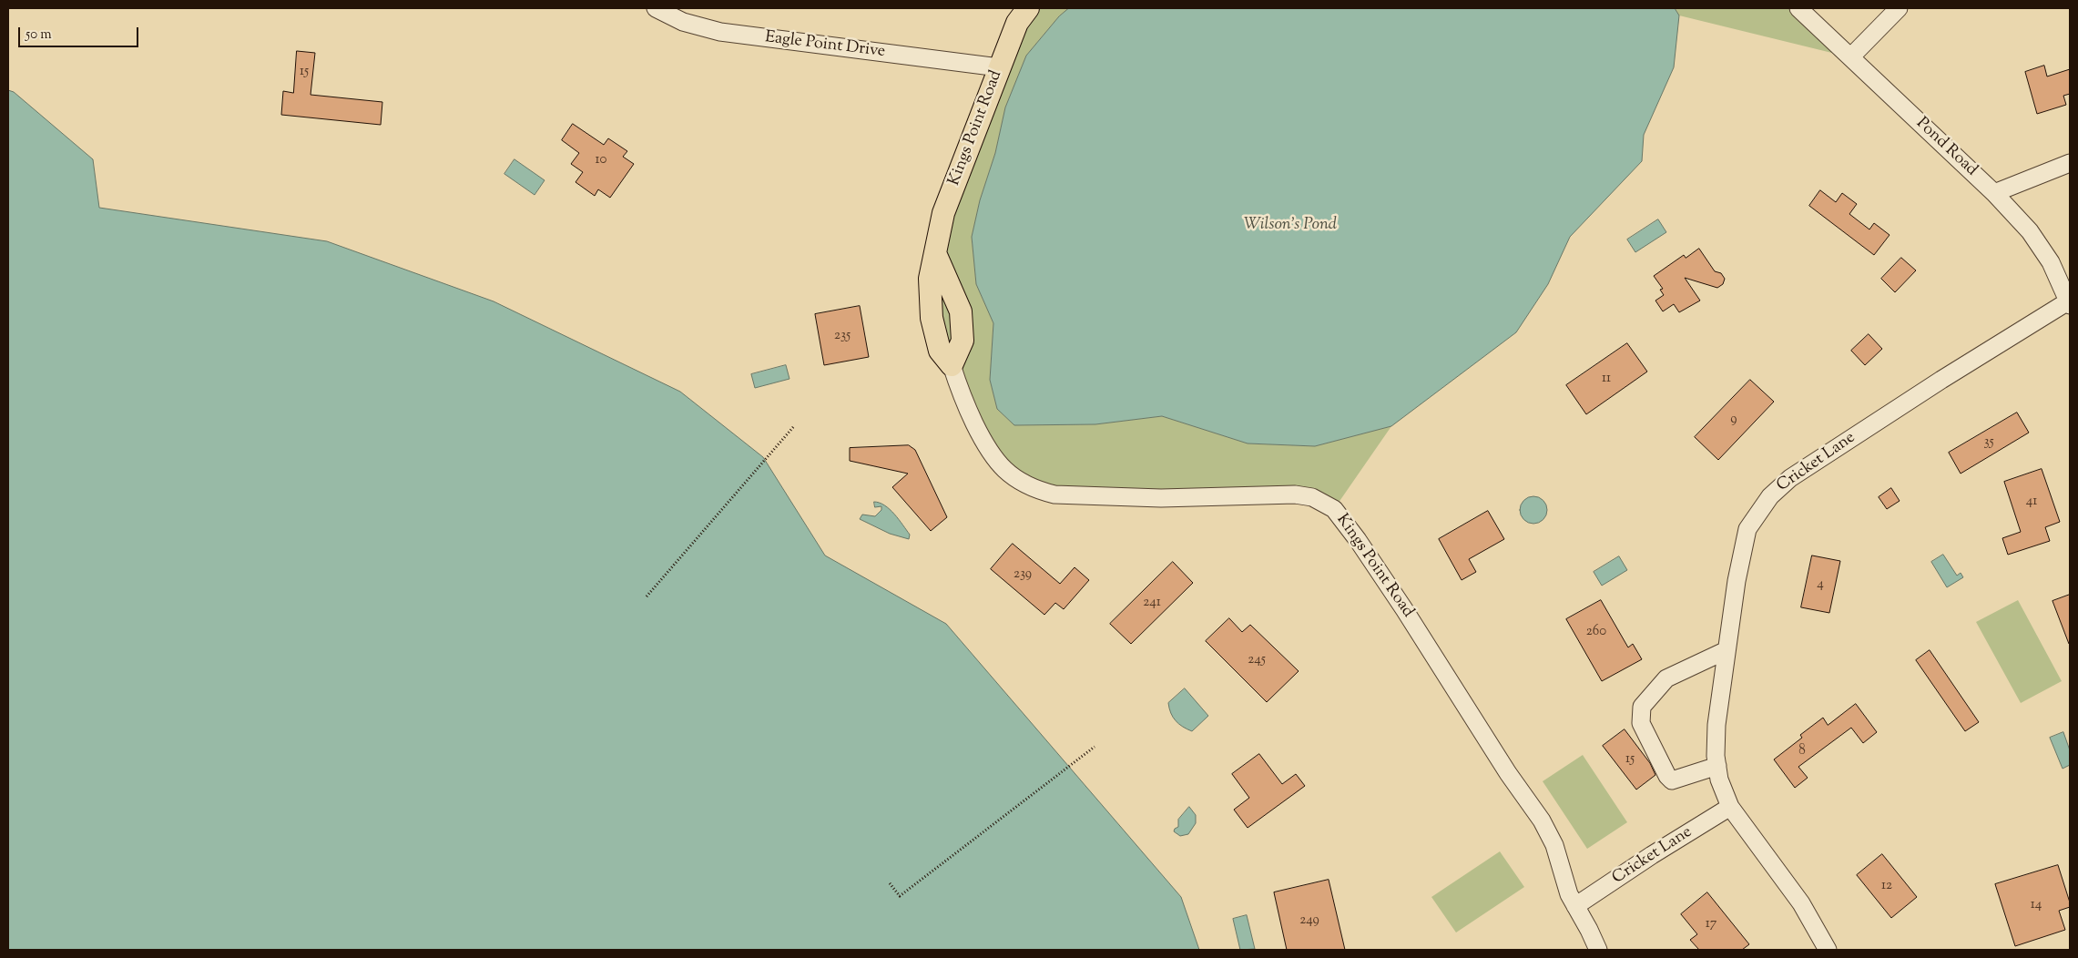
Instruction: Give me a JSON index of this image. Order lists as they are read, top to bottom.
{
  "streets": {
    "main road": ["Kings Point Road"],
    "street": ["Eagle Point Drive", "Pond Road", "Cricket Lane"]
  },
  "crossings": [
    ["Eagle Point Drive", "Kings Point Road"],
    ["Kings Point Road", "Cricket Lane"],
    ["Pond Road", "Cricket Lane"]
  ],
  "water": ["Wilson's Pond"],
  "house_numbers": [
    "15",
    "10",
    "235",
    "11",
    "9",
    "35",
    "41",
    "239",
    "4",
    "241",
    "260",
    "245",
    "8",
    "15",
    "12",
    "14",
    "249",
    "17"
  ],
  "scale_bar": "50 m"
}
